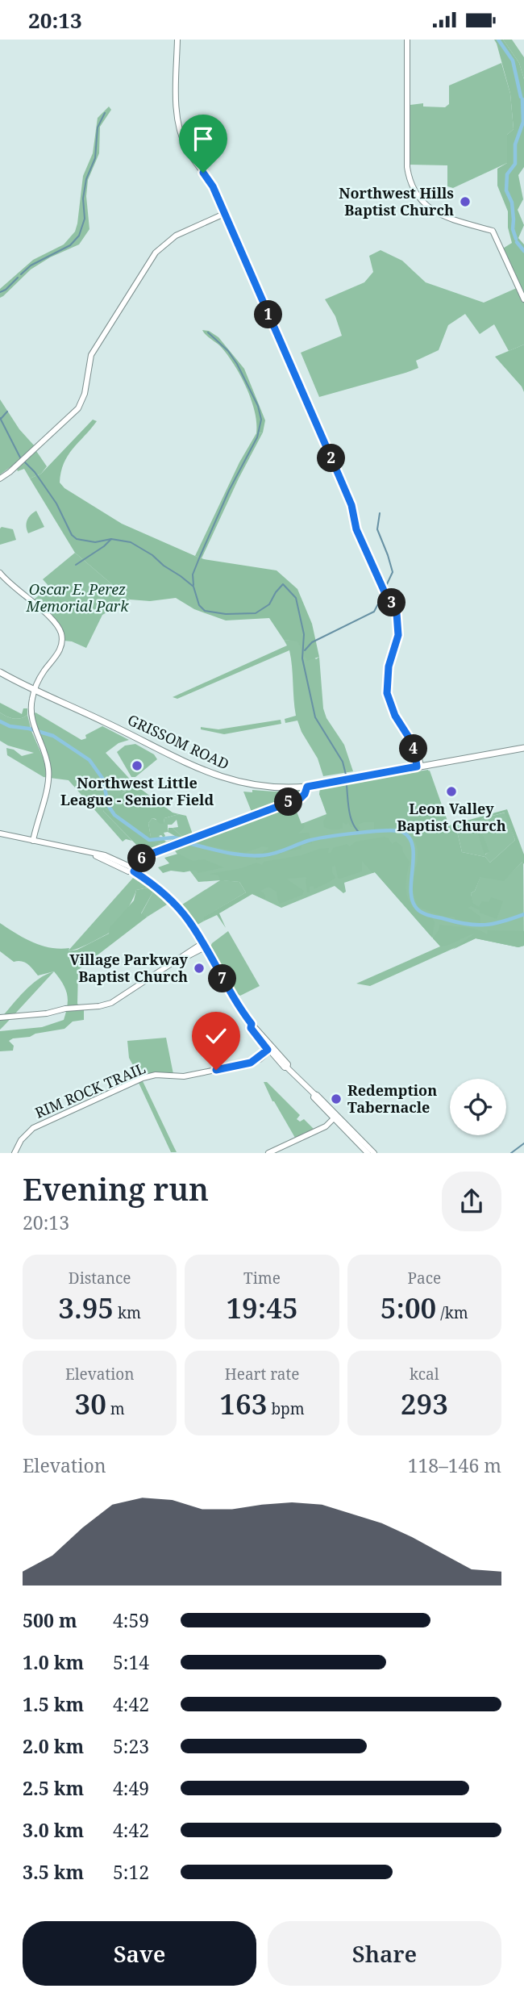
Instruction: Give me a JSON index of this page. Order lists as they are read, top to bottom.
{
  "streets": {
    "main road": ["GRISSOM ROAD"],
    "street": ["RIM ROCK TRAIL"]
  },
  "parks": ["Oscar E. Perez Memorial Park"],
  "places": [
    "Northwest Hills Baptist Church",
    "Northwest Little League - Senior Field",
    "Leon Valley Baptist Church",
    "Village Parkway Baptist Church",
    "Redemption Tabernacle"
  ],
  "page": {
    "status": "20:13",
    "pins": [
      "1",
      "2",
      "3",
      "4",
      "5",
      "6",
      "7"
    ],
    "heading": ["Evening run", "20:13"],
    "stats": [
      ["Distance", "3.95 km"],
      ["Time", "19:45"],
      ["Pace", "5:00 /km"],
      ["Elevation", "30 m"],
      ["Heart rate", "163 bpm"],
      ["kcal", "293"]
    ],
    "chart": ["Elevation", "118–146 m"],
    "list": [
      {
        "name": "500 m",
        "note": "4:59"
      },
      {
        "name": "1.0 km",
        "note": "5:14"
      },
      {
        "name": "1.5 km",
        "note": "4:42"
      },
      {
        "name": "2.0 km",
        "note": "5:23"
      },
      {
        "name": "2.5 km",
        "note": "4:49"
      },
      {
        "name": "3.0 km",
        "note": "4:42"
      },
      {
        "name": "3.5 km",
        "note": "5:12"
      }
    ],
    "buttons": ["Save", "Share"]
  }
}
